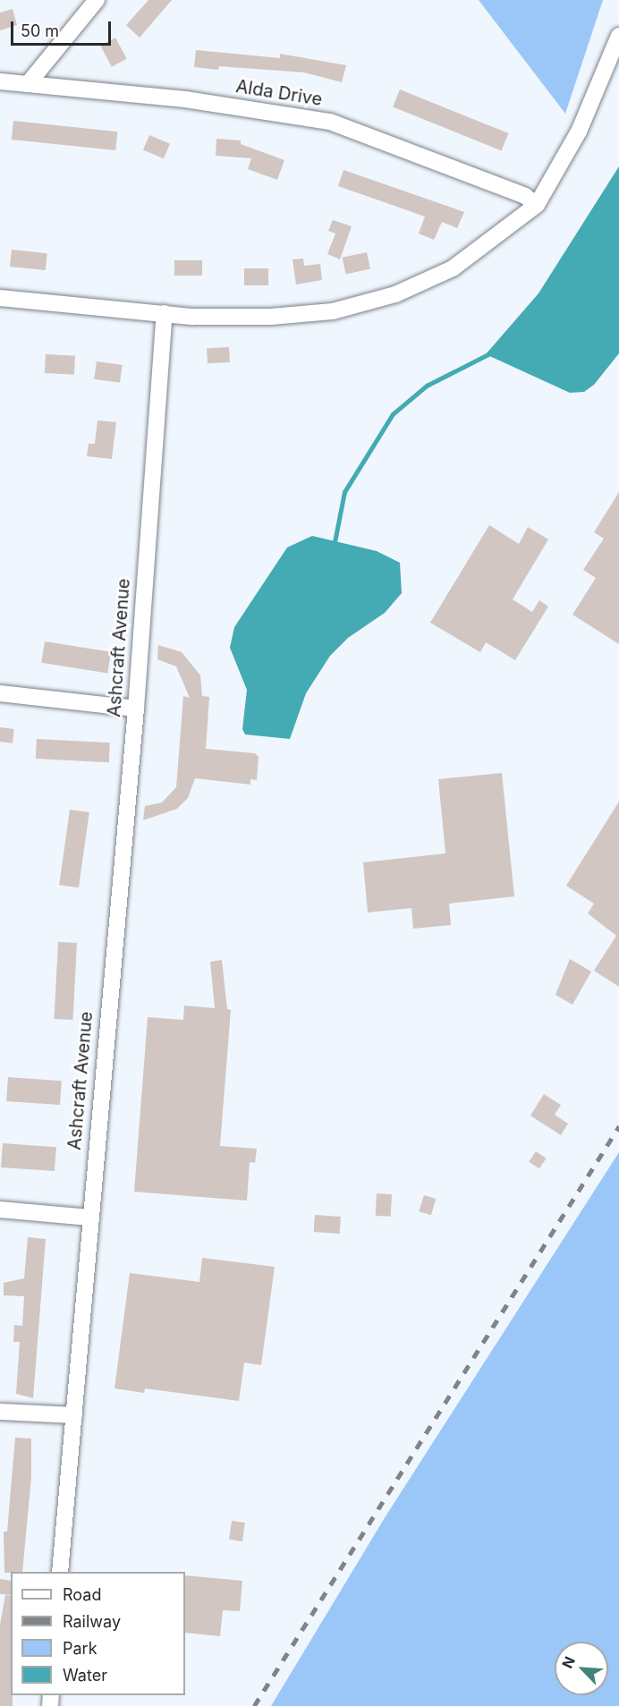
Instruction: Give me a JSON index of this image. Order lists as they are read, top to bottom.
{
  "streets": {
    "street": ["Alda Drive", "Ashcraft Avenue"]
  },
  "legend": [
    "Road",
    "Railway",
    "Park",
    "Water"
  ],
  "scale_bar": "50 m",
  "north": "top left"
}
